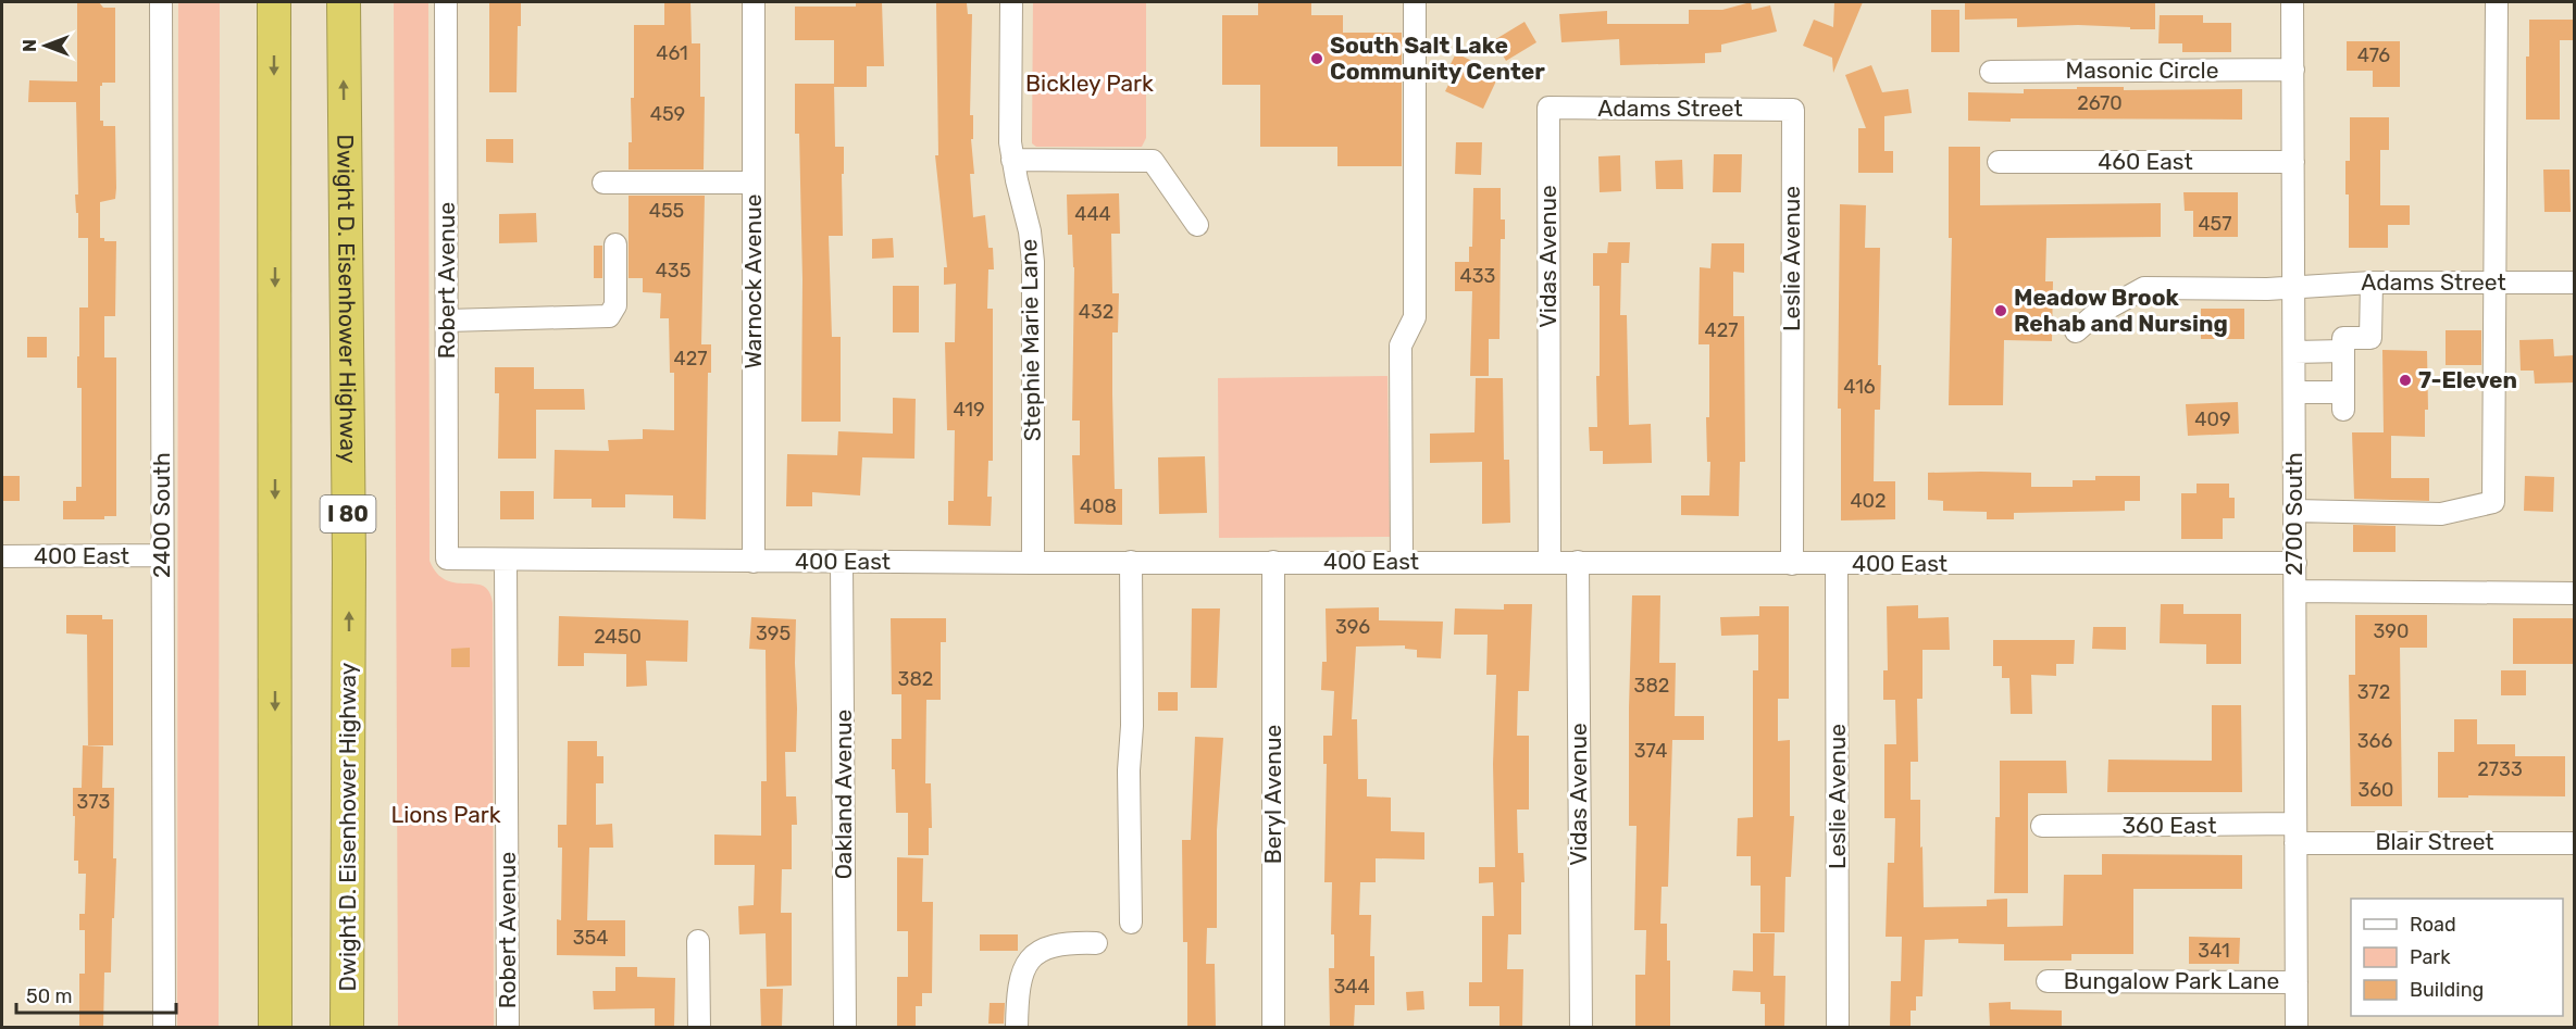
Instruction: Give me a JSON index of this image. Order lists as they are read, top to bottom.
{
  "streets": {
    "highway": ["Dwight D. Eisenhower Highway", "I 80"],
    "street": [
      "Masonic Circle",
      "Adams Street",
      "460 East",
      "Vidas Avenue",
      "Leslie Avenue",
      "Robert Avenue",
      "Warnock Avenue",
      "Stephie Marie Lane",
      "2700 South",
      "2400 South",
      "400 East",
      "Oakland Avenue",
      "Beryl Avenue",
      "360 East",
      "Blair Street",
      "Bungalow Park Lane"
    ]
  },
  "crossings": [
    ["Masonic Circle", "2700 South"],
    ["Adams Street", "Vidas Avenue"],
    ["Adams Street", "Leslie Avenue"],
    ["Adams Street", "2700 South"],
    ["460 East", "2700 South"],
    ["Vidas Avenue", "400 East"],
    ["Leslie Avenue", "400 East"],
    ["Robert Avenue", "400 East"],
    ["Warnock Avenue", "400 East"],
    ["Stephie Marie Lane", "400 East"],
    ["2700 South", "400 East"],
    ["2700 South", "360 East"],
    ["2700 South", "Blair Street"],
    ["2700 South", "Bungalow Park Lane"],
    ["2400 South", "400 East"],
    ["400 East", "Oakland Avenue"],
    ["400 East", "Beryl Avenue"],
    ["360 East", "Blair Street"]
  ],
  "parks": ["Bickley Park", "Lions Park"],
  "places": ["South Salt Lake Community Center", "Meadow Brook Rehab and Nursing", "7-Eleven"],
  "house_numbers": [
    "461",
    "476",
    "2670",
    "459",
    "455",
    "444",
    "457",
    "435",
    "433",
    "432",
    "427",
    "427",
    "416",
    "419",
    "409",
    "402",
    "408",
    "396",
    "390",
    "395",
    "2450",
    "382",
    "382",
    "372",
    "366",
    "374",
    "2733",
    "360",
    "373",
    "354",
    "341",
    "344"
  ],
  "legend": ["Road", "Park", "Building"],
  "scale_bar": "50 m",
  "north": "left"
}
